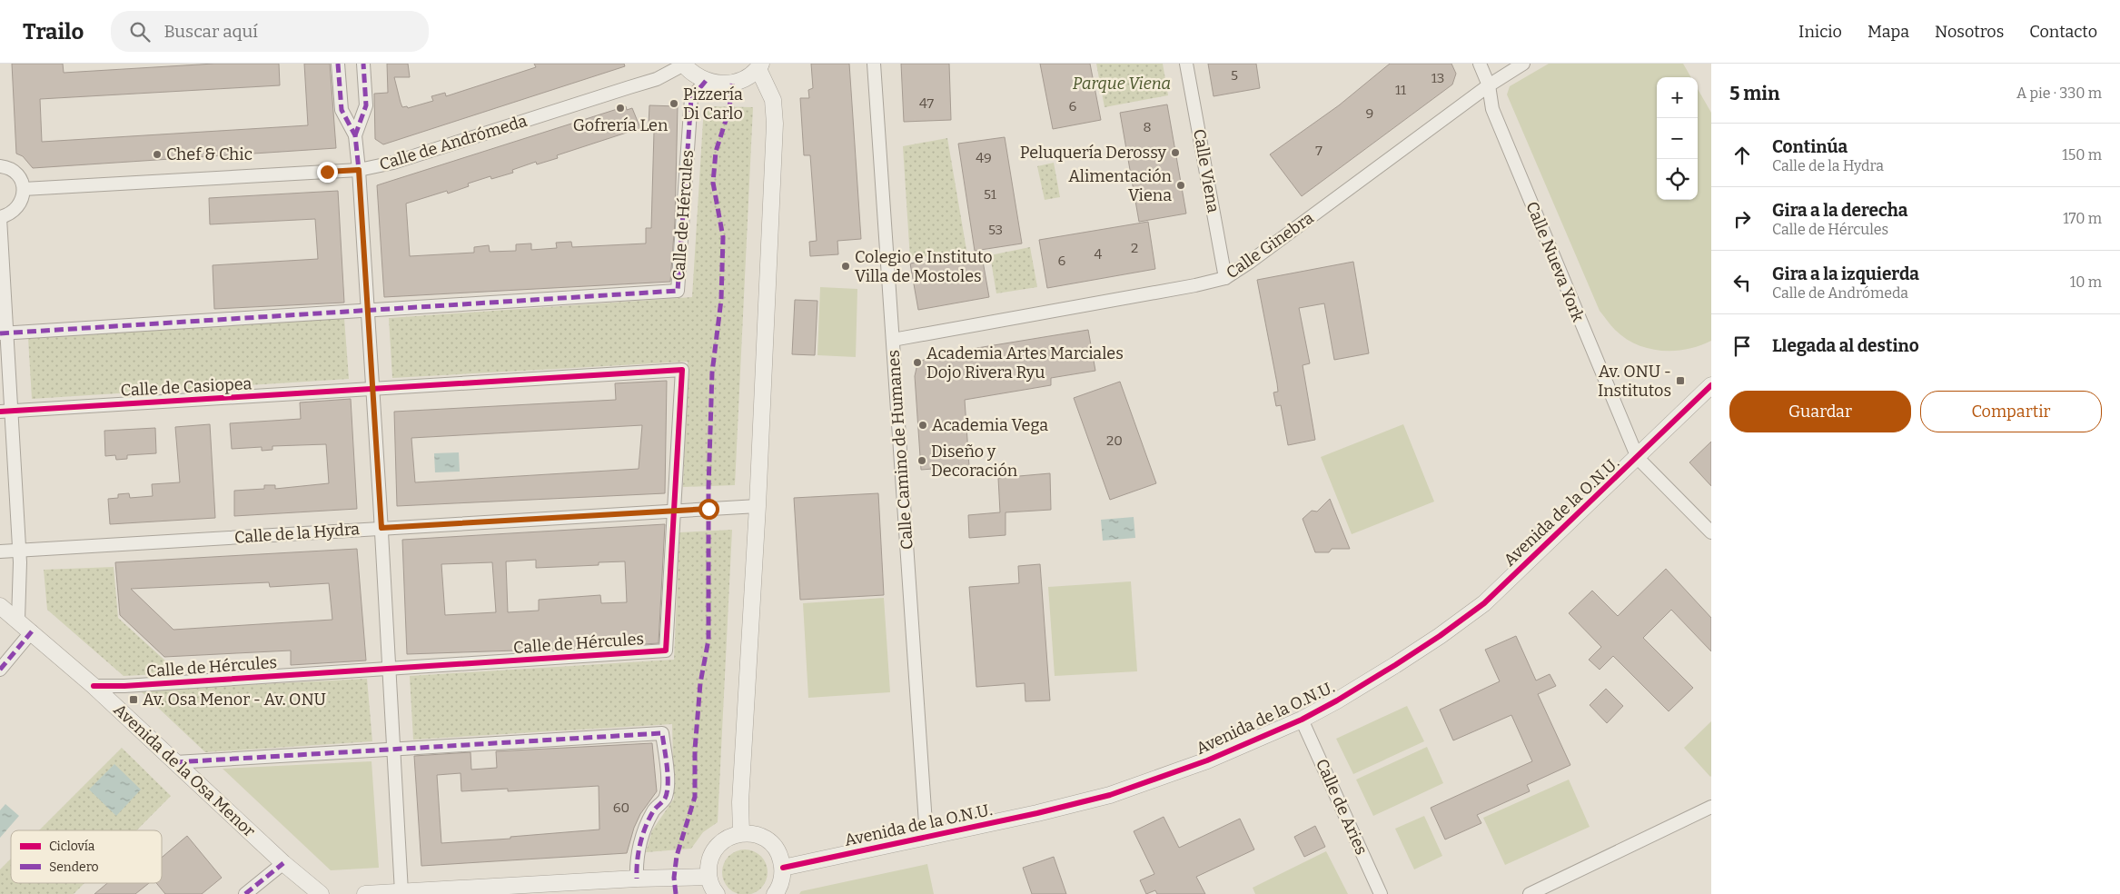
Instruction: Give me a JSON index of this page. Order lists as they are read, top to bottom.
{
  "streets": {
    "street": [
      "Calle de Andrómeda",
      "Calle Viena",
      "Calle de Hércules",
      "Calle Ginebra",
      "Calle Nueva York",
      "Calle de Casiopea",
      "Calle Camino de Humanes",
      "Avenida de la O.N.U.",
      "Calle de la Hydra",
      "Avenida de la Osa Menor",
      "Calle de Aries"
    ]
  },
  "crossings": [
    ["Calle Viena", "Calle Ginebra"],
    ["Calle de Hércules", "Calle de Casiopea"],
    ["Calle de Hércules", "Calle de la Hydra"],
    ["Calle de Hércules", "Avenida de la Osa Menor"],
    ["Calle Ginebra", "Calle Nueva York"],
    ["Calle Ginebra", "Calle Camino de Humanes"],
    ["Calle Nueva York", "Avenida de la O.N.U."],
    ["Calle Camino de Humanes", "Avenida de la O.N.U."],
    ["Avenida de la O.N.U.", "Calle de Aries"]
  ],
  "parks": ["Parque Viena"],
  "places": {
    "other": [
      "Pizzería Di Carlo",
      "Gofrería Len",
      "Peluquería Derossy",
      "Chef & Chic",
      "Alimentación Viena",
      "Colegio e Instituto Villa de Mostoles",
      "Academia Artes Marciales Dojo Rivera Ryu",
      "Academia Vega",
      "Diseño y Decoración"
    ],
    "transit": ["Av. ONU - Institutos", "Av. Osa Menor - Av. ONU"]
  },
  "house_numbers": [
    "5",
    "13",
    "11",
    "47",
    "6",
    "9",
    "8",
    "7",
    "49",
    "51",
    "53",
    "2",
    "4",
    "6",
    "20",
    "60"
  ],
  "legend": ["Ciclovía", "Sendero"],
  "page": {
    "header": "Trailo",
    "search": "Buscar aquí",
    "nav": [
      "Inicio",
      "Mapa",
      "Nosotros",
      "Contacto"
    ],
    "heading": ["5 min", "A pie · 330 m"],
    "map_buttons": ["+", "−"],
    "list": [
      ["Continúa", "Calle de la Hydra", "150 m"],
      ["Gira a la derecha", "Calle de Hércules", "170 m"],
      ["Gira a la izquierda", "Calle de Andrómeda", "10 m"],
      "Llegada al destino"
    ],
    "buttons": ["Guardar", "Compartir"]
  }
}
